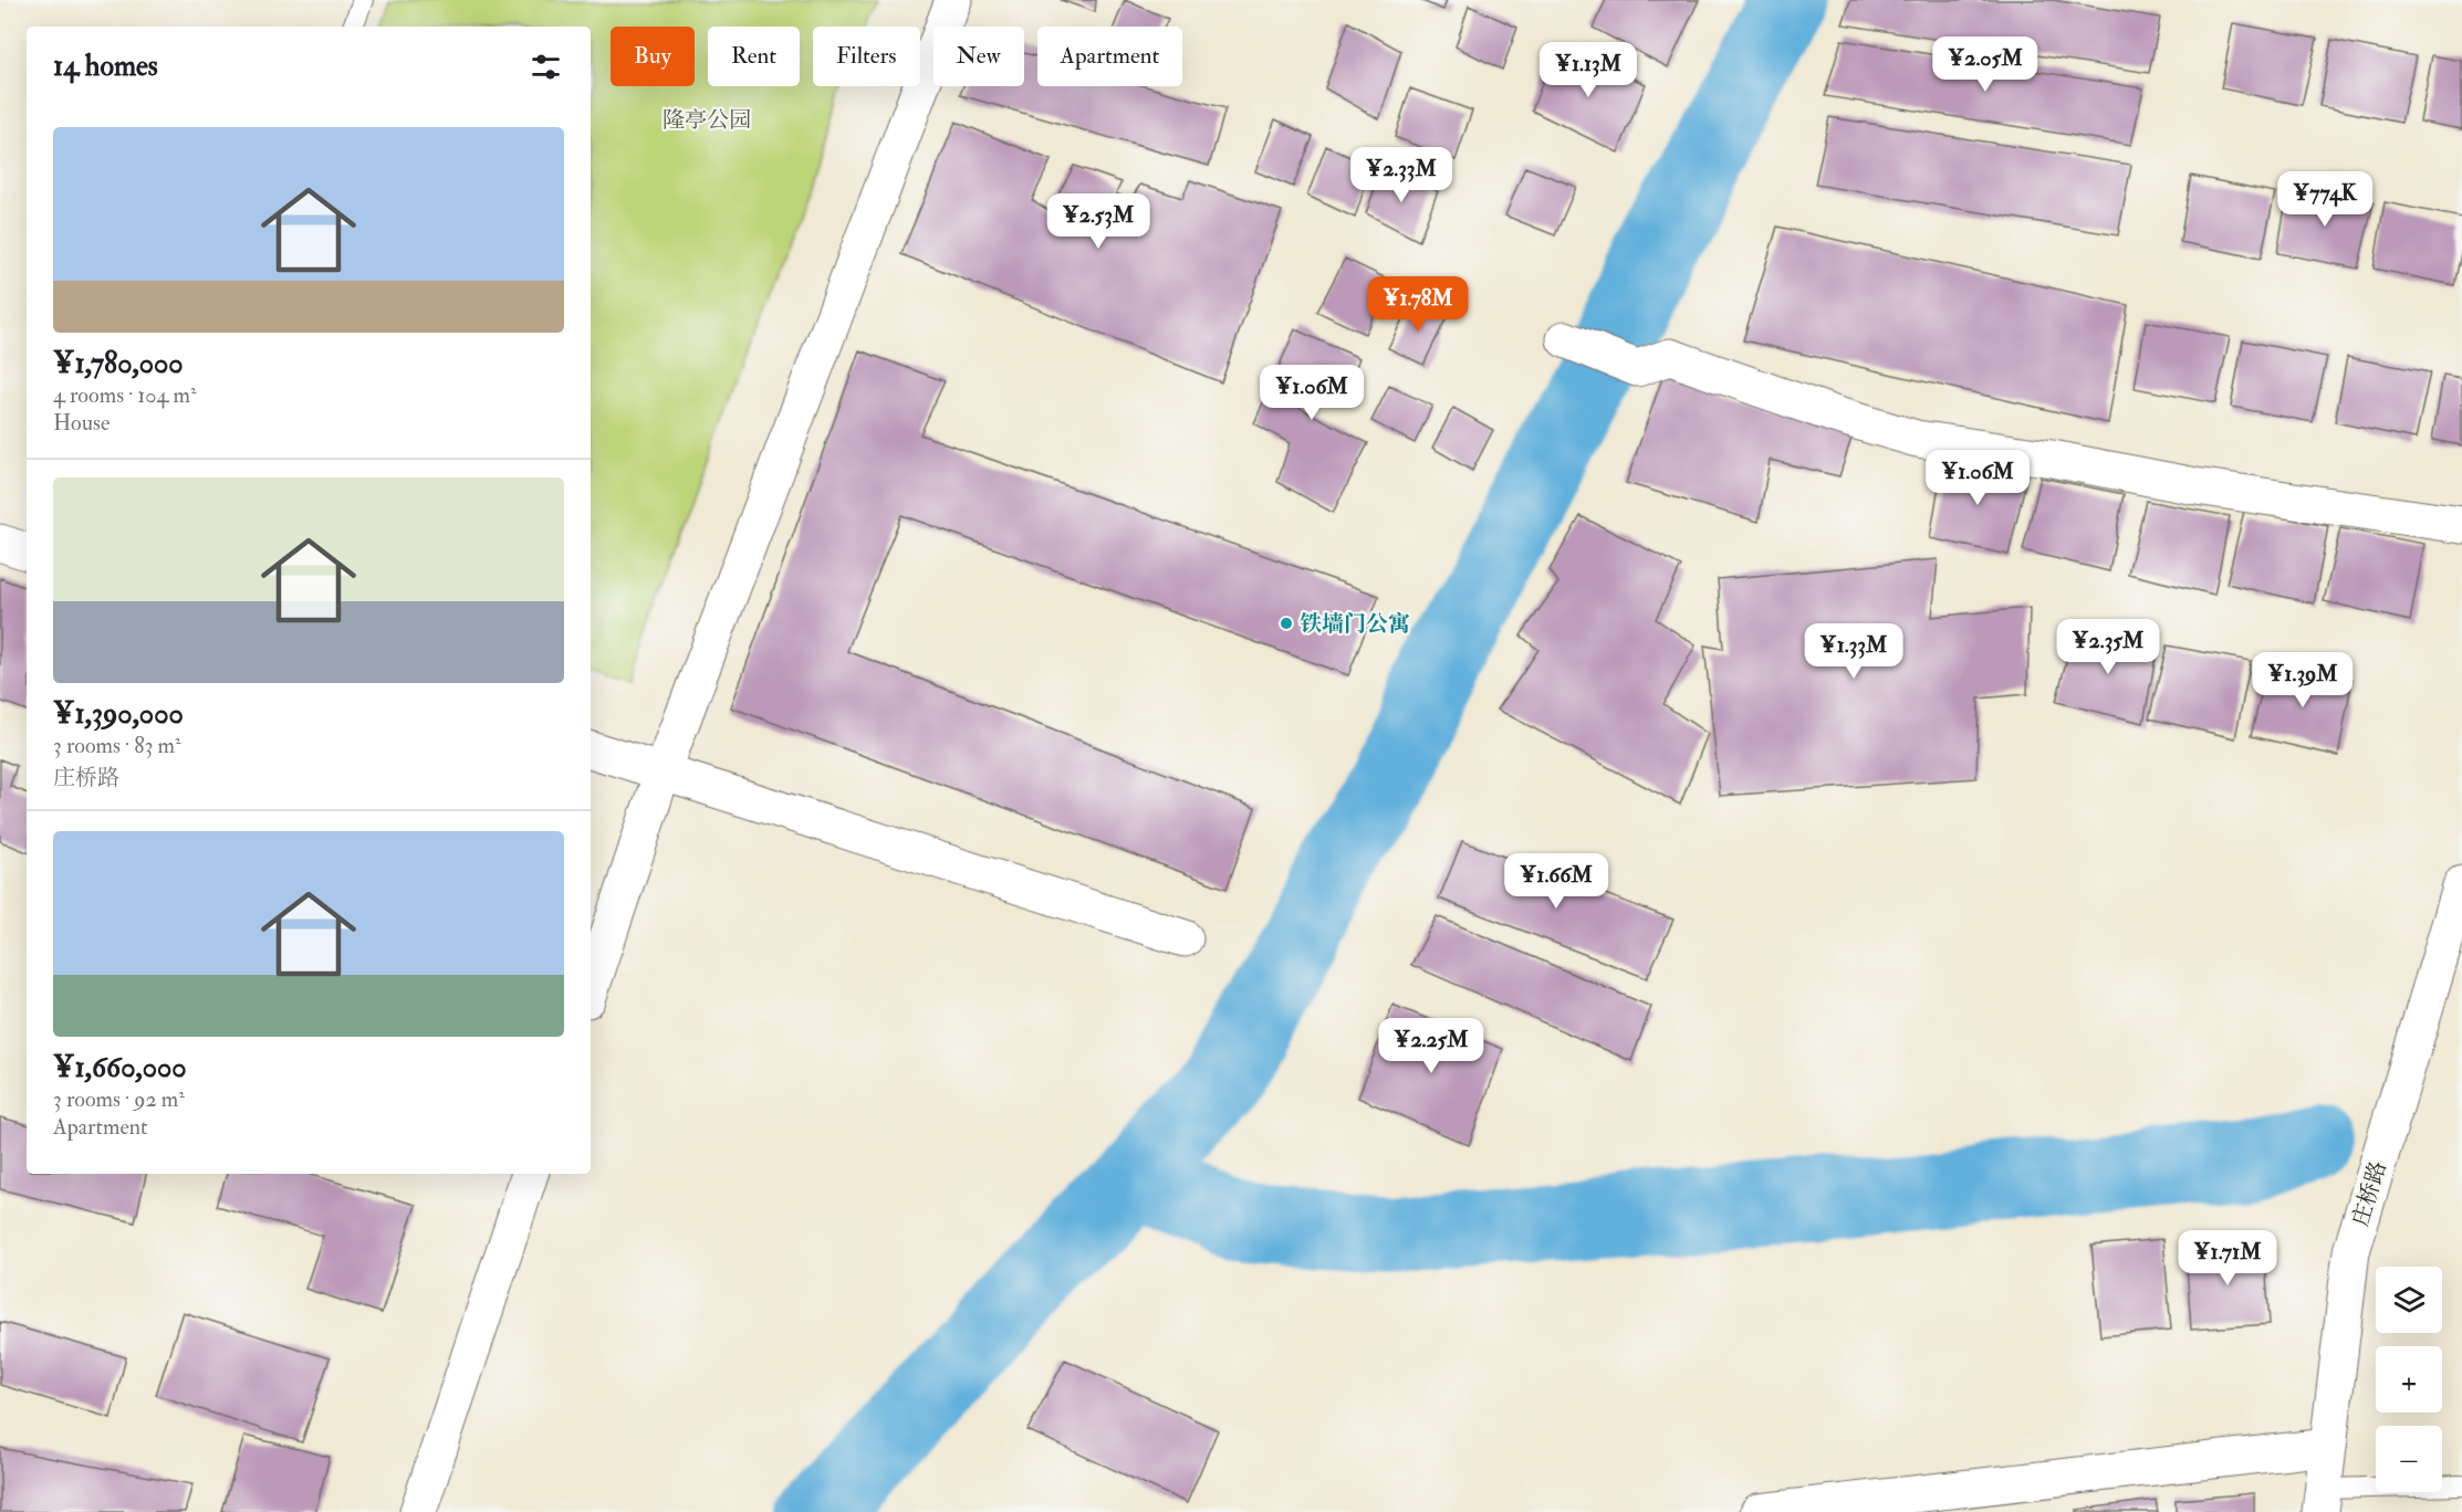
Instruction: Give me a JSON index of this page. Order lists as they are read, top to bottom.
{
  "streets": {
    "street": ["庄桥路"]
  },
  "parks": ["隆亭公园"],
  "places": ["铁墙门公寓"],
  "page": {
    "chip": [
      "Buy",
      "Rent",
      "Filters",
      "New",
      "Apartment"
    ],
    "heading": "14 homes",
    "price": [
      "¥2.05M",
      "¥1.13M",
      "¥2.33M",
      "¥774K",
      "¥2.53M",
      "¥1.78M",
      "¥1.06M",
      "¥1.06M",
      "¥2.35M",
      "¥1.33M",
      "¥1.39M",
      "¥1.66M",
      "¥2.25M",
      "¥1.71M"
    ],
    "list": [
      {
        "name": "¥1,780,000",
        "note": "4 rooms · 104 m² · House"
      },
      {
        "name": "¥1,390,000",
        "note": "3 rooms · 83 m² · 庄桥路"
      },
      {
        "name": "¥1,660,000",
        "note": "3 rooms · 92 m² · Apartment"
      }
    ],
    "map_buttons": ["+", "−"]
  }
}
